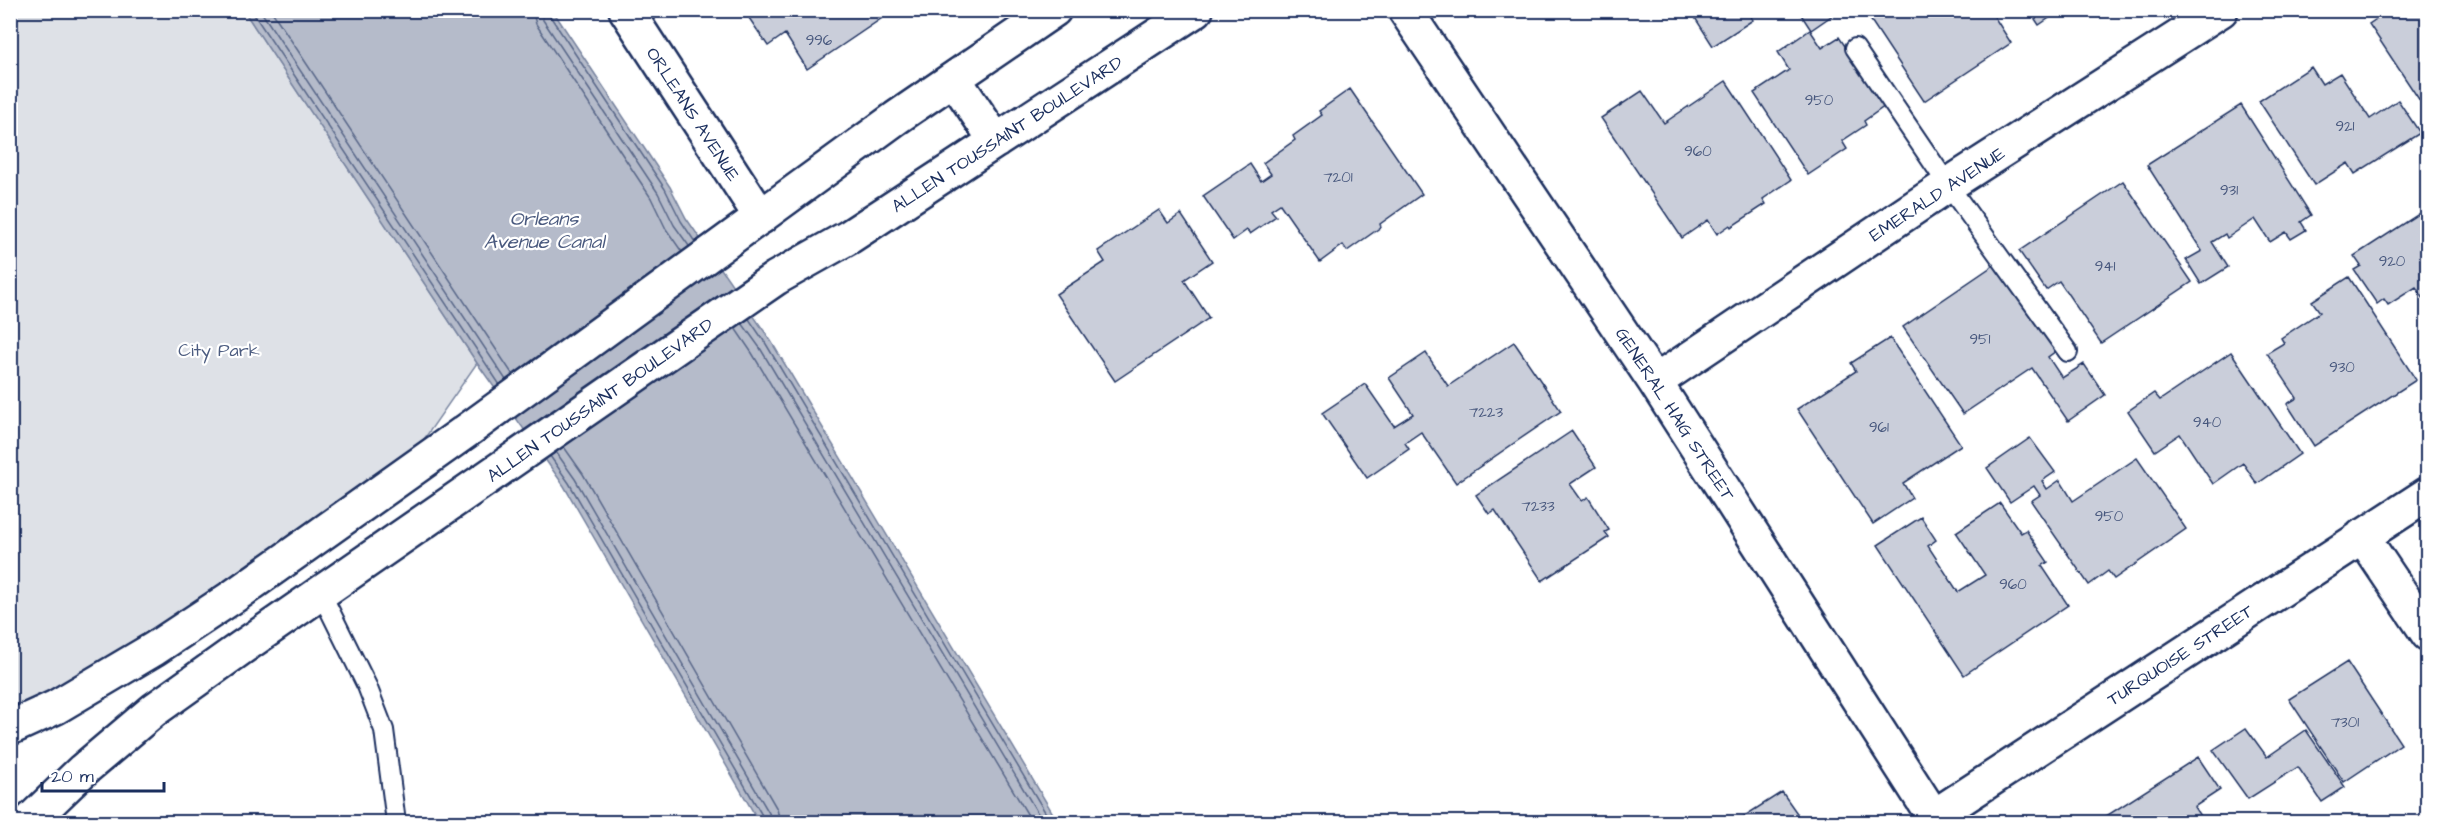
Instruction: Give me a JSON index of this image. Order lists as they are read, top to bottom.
{
  "streets": {
    "main road": [
      "ORLEANS AVENUE",
      "ALLEN TOUSSAINT BOULEVARD",
      "EMERALD AVENUE",
      "GENERAL HAIG STREET",
      "TURQUOISE STREET"
    ]
  },
  "crossings": [
    ["EMERALD AVENUE", "GENERAL HAIG STREET"],
    ["GENERAL HAIG STREET", "TURQUOISE STREET"]
  ],
  "water": ["Orleans Avenue Canal"],
  "parks": ["City Park"],
  "house_numbers": [
    "996",
    "950",
    "921",
    "960",
    "7201",
    "931",
    "920",
    "941",
    "951",
    "930",
    "7223",
    "940",
    "961",
    "7233",
    "950",
    "960",
    "7301"
  ],
  "scale_bar": "20 m"
}
